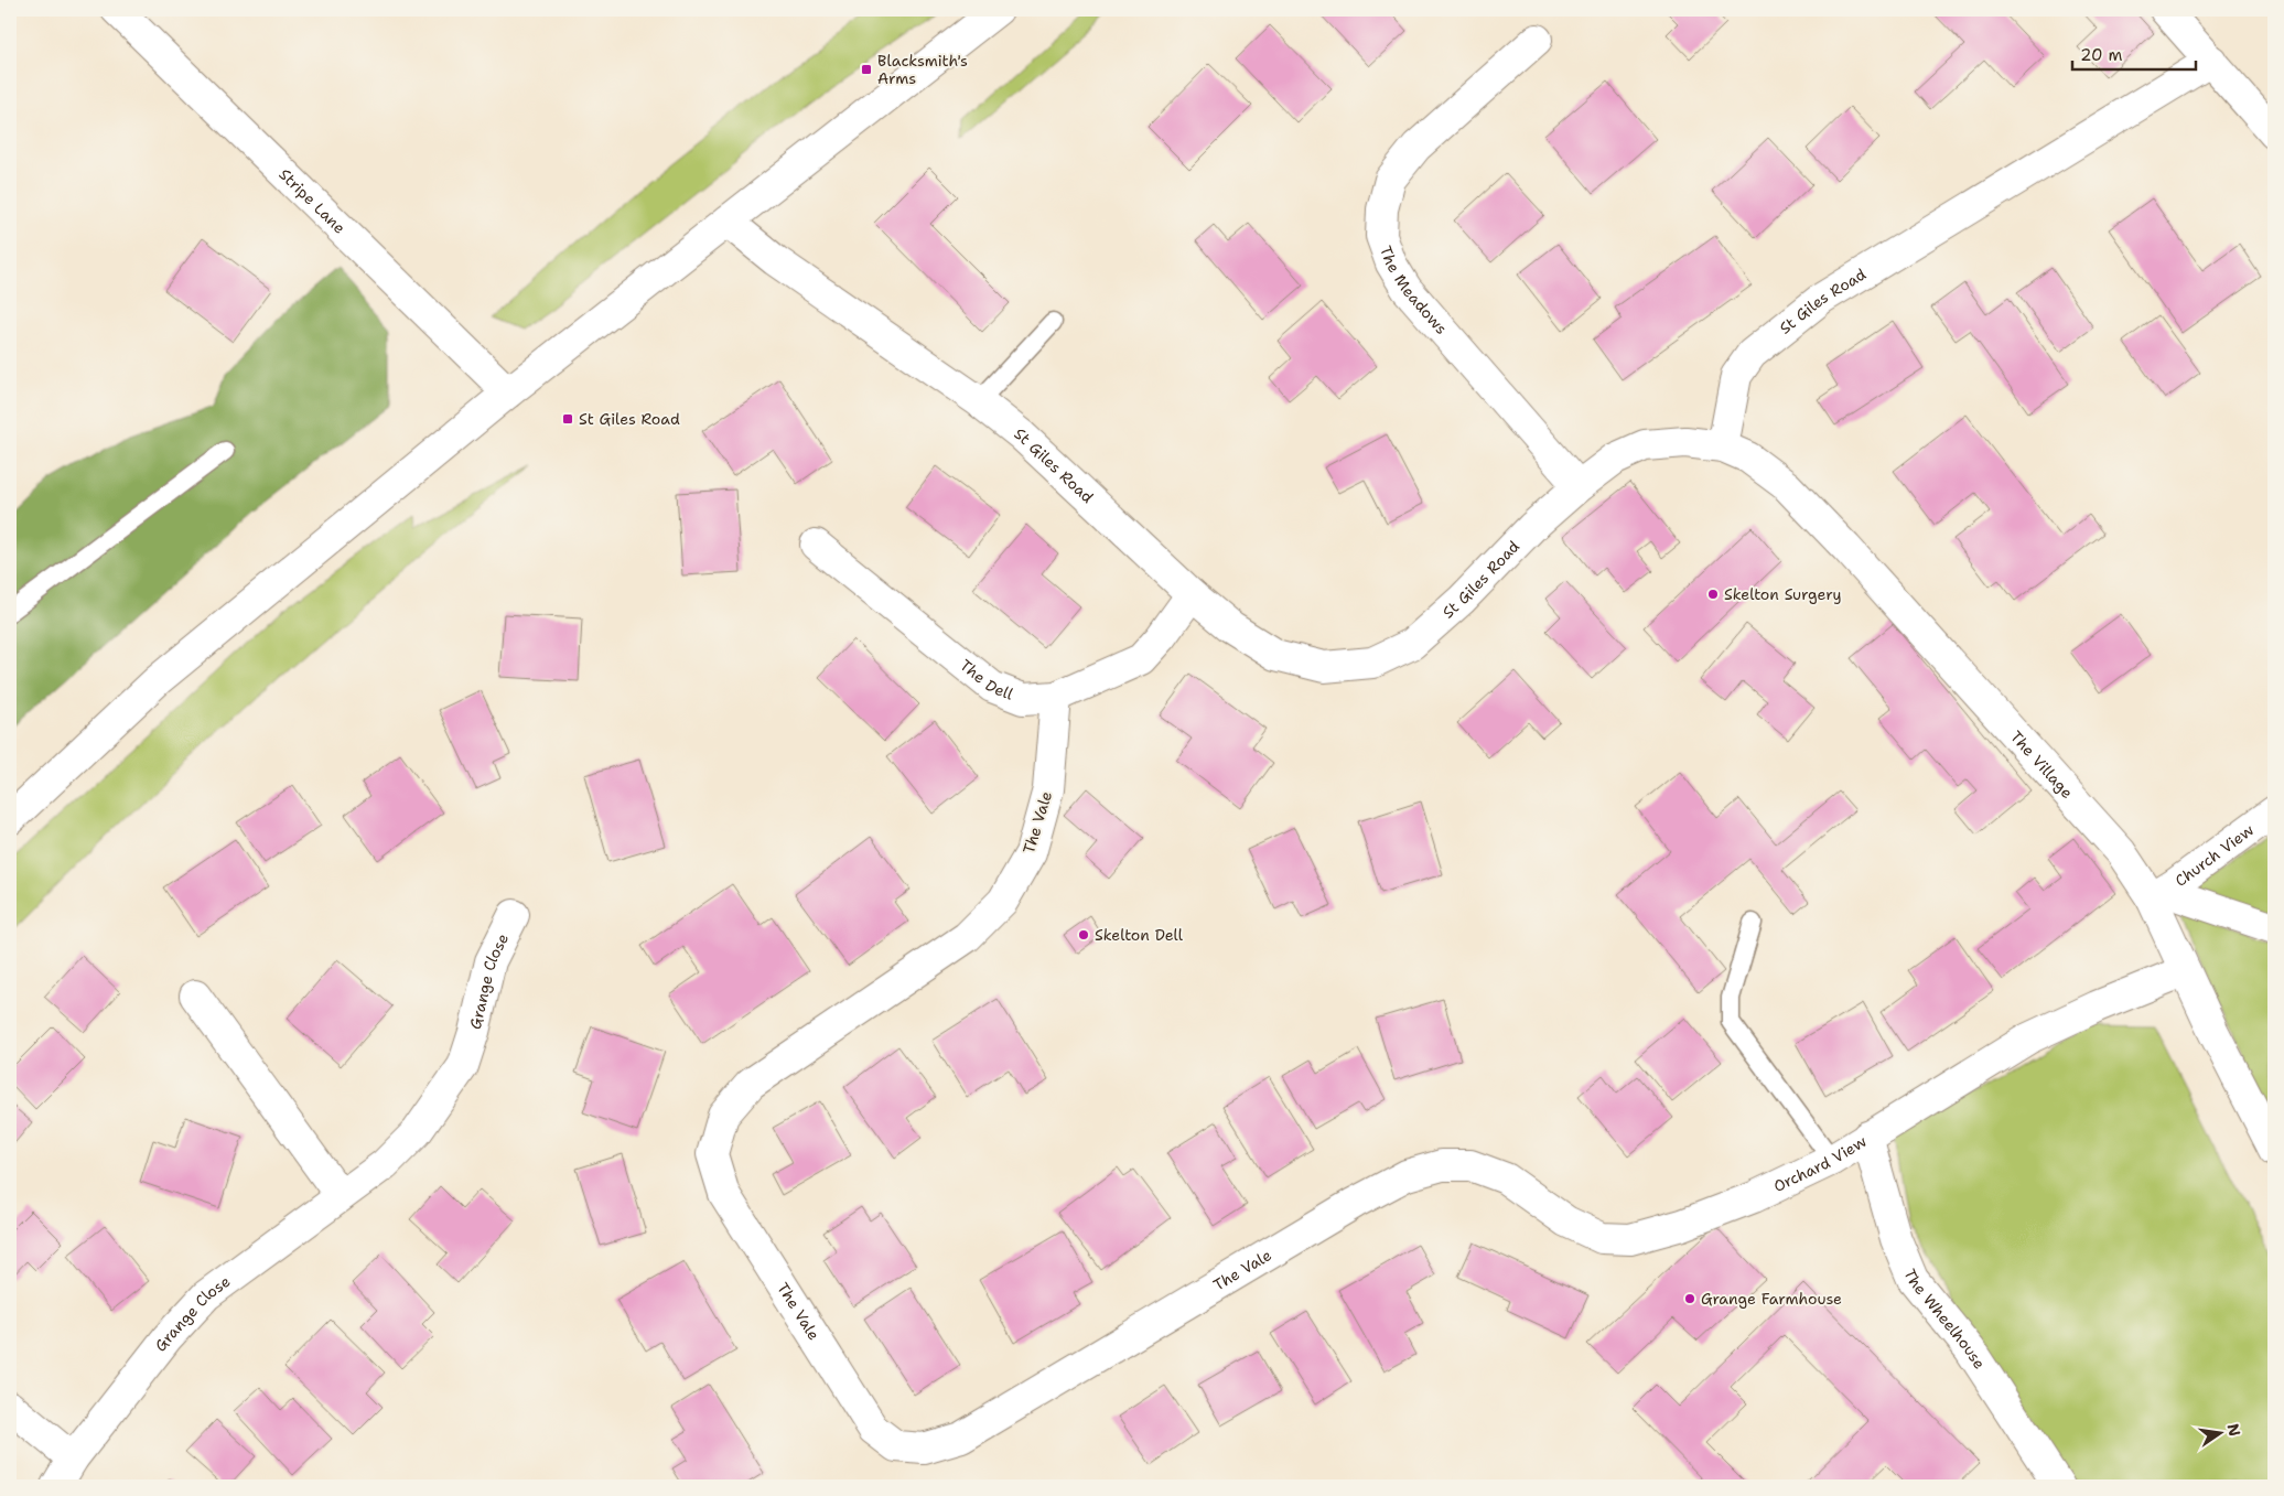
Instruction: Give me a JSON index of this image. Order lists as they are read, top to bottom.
{
  "streets": {
    "main road": [
      "Stripe Lane",
      "The Meadows",
      "St Giles Road",
      "The Dell",
      "The Village",
      "The Vale",
      "Church View",
      "Grange Close",
      "Orchard View",
      "The Wheelhouse"
    ]
  },
  "crossings": [
    ["The Meadows", "St Giles Road"],
    ["St Giles Road", "The Dell"],
    ["St Giles Road", "The Village"],
    ["The Dell", "The Vale"],
    ["The Village", "Church View"],
    ["The Village", "Orchard View"],
    ["The Vale", "Orchard View"],
    ["Orchard View", "The Wheelhouse"]
  ],
  "places": {
    "transit": ["Blacksmith's Arms", "St Giles Road"],
    "other": ["Skelton Surgery", "Skelton Dell", "Grange Farmhouse"]
  },
  "scale_bar": "20 m",
  "north": "right"
}
